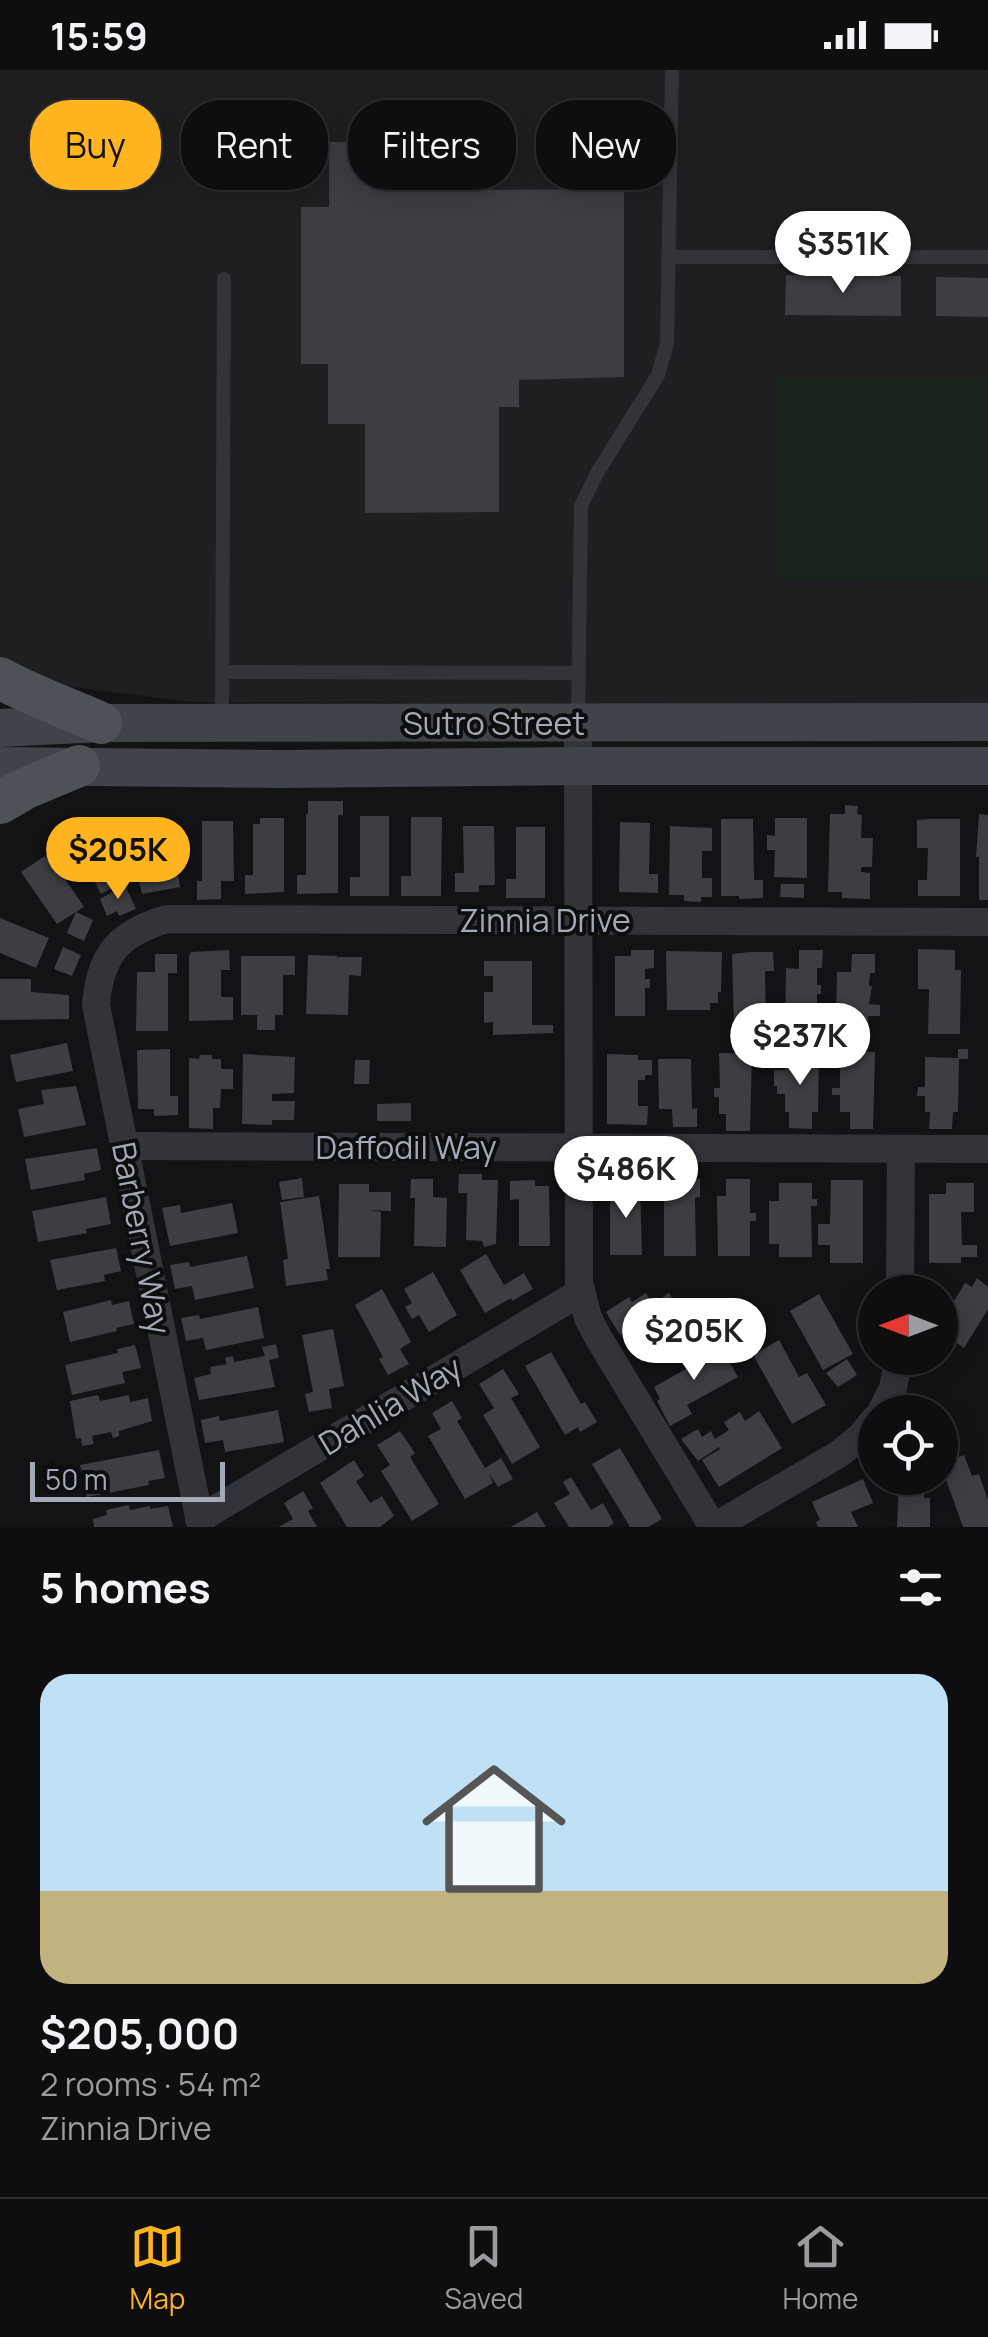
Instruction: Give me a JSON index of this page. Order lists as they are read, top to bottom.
{
  "streets": {
    "main road": ["Sutro Street"],
    "street": [
      "Zinnia Drive",
      "Daffodil Way",
      "Barberry Way",
      "Dahlia Way"
    ]
  },
  "crossings": [
    ["Zinnia Drive", "Barberry Way"],
    ["Daffodil Way", "Barberry Way"],
    ["Barberry Way", "Dahlia Way"]
  ],
  "scale_bar": "50 m",
  "north": "left",
  "page": {
    "status": "15:59",
    "chip": [
      "Buy",
      "Rent",
      "Filters",
      "New"
    ],
    "price": [
      "$351K",
      "$205K",
      "$237K",
      "$486K",
      "$205K"
    ],
    "scale": "50 m",
    "heading": "5 homes",
    "list": [
      {
        "name": "$205,000",
        "note": "2 rooms · 54 m² · Zinnia Drive"
      }
    ],
    "tabs": ["Map", "Saved", "Home"]
  }
}
